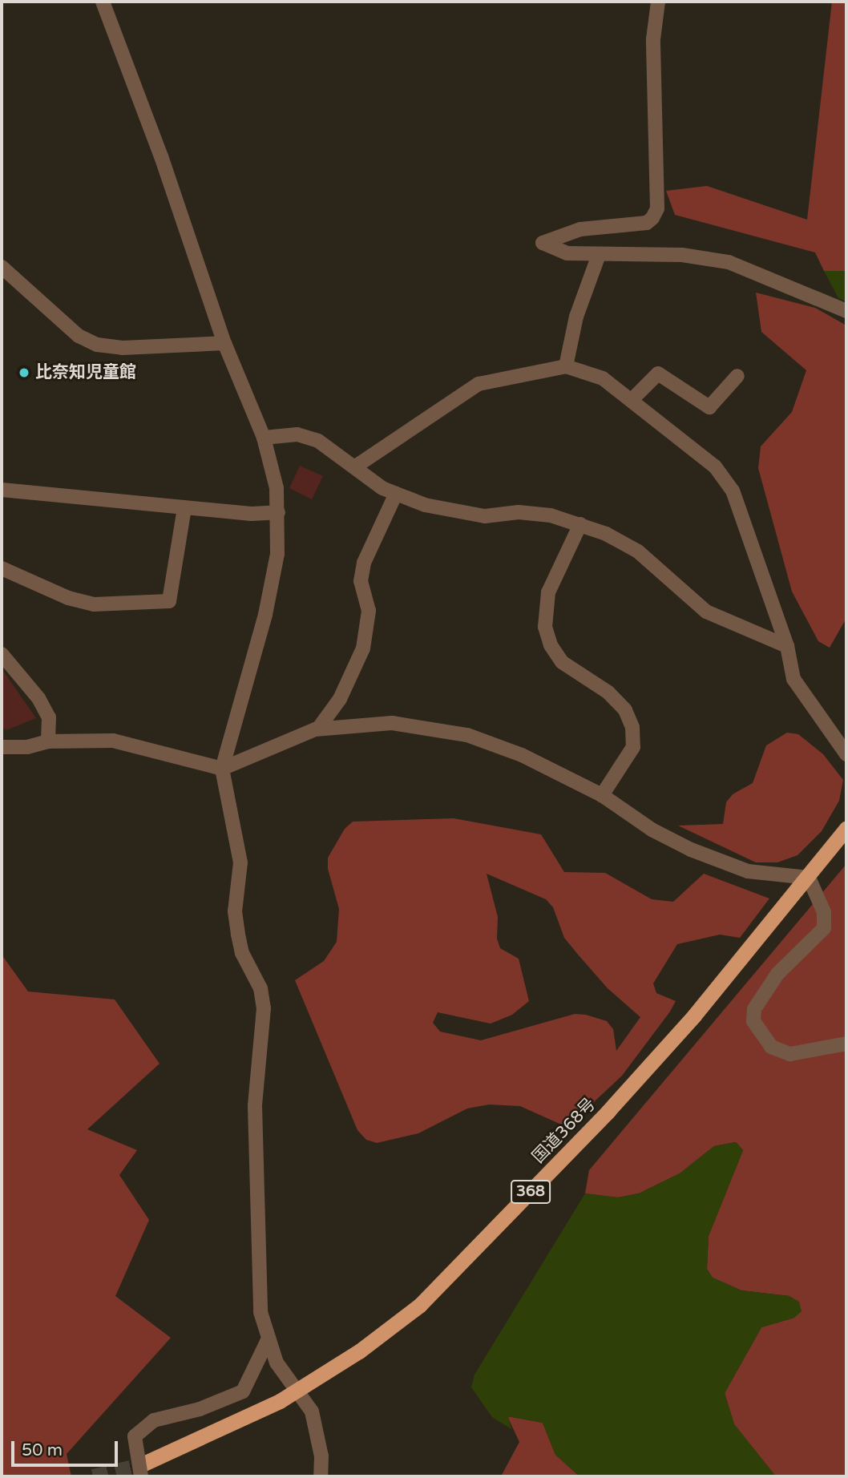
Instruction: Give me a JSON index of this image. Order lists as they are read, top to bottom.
{
  "streets": {
    "highway": ["国道368号", "368"]
  },
  "places": ["比奈知児童館"],
  "scale_bar": "50 m"
}
